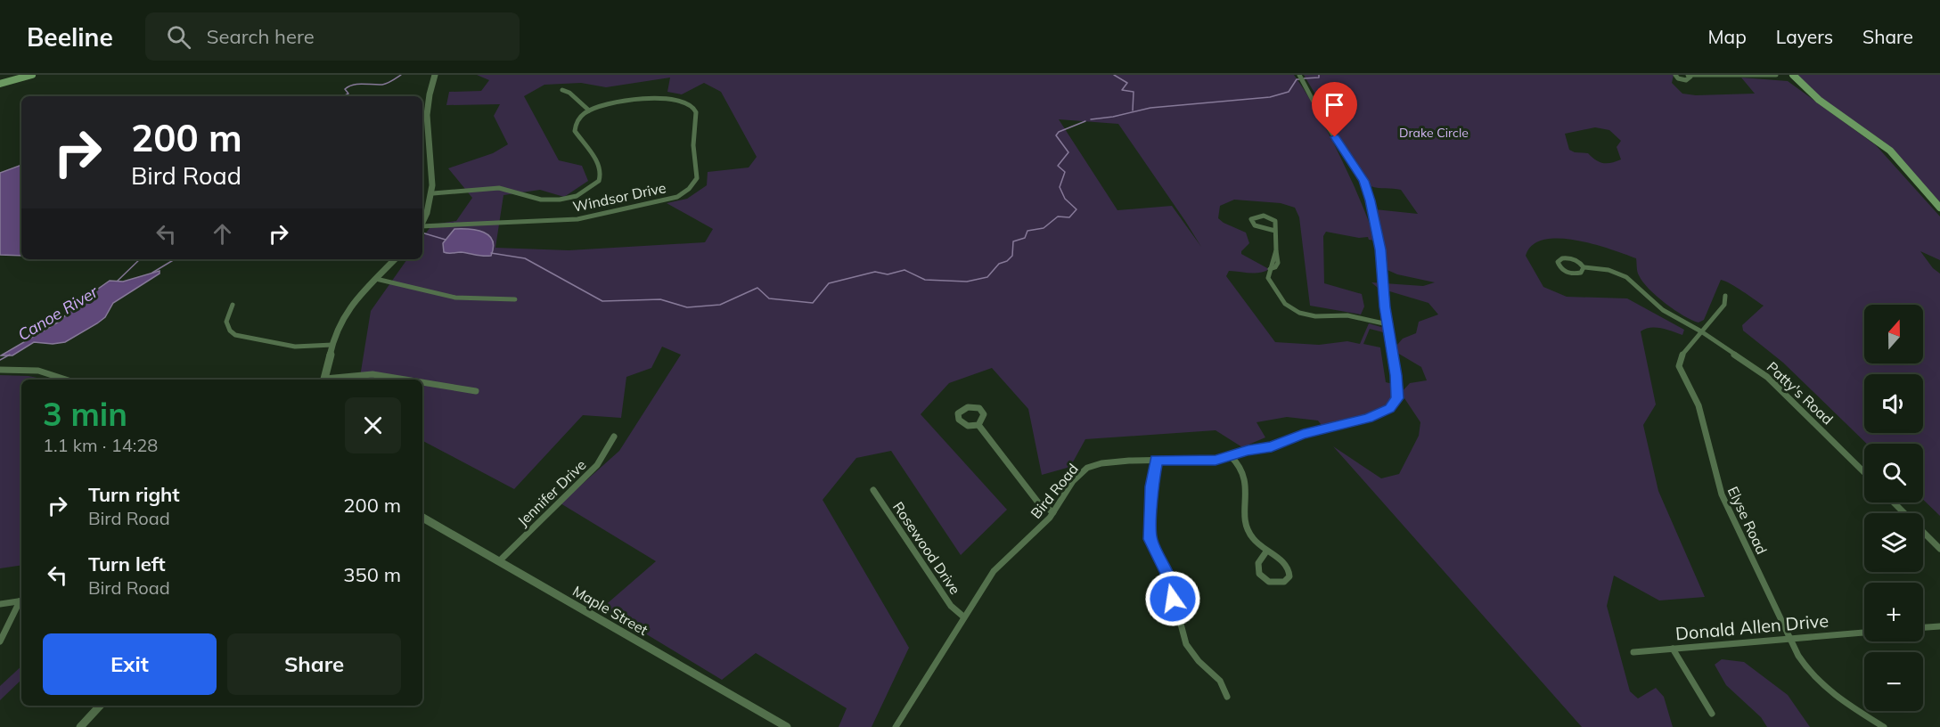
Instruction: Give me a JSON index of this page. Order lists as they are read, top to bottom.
{
  "streets": {
    "street": [
      "Windsor Drive",
      "Patty's Road",
      "Bird Road",
      "Jennifer Drive",
      "Elyse Road",
      "Rosewood Drive",
      "Maple Street",
      "Donald Allen Drive"
    ]
  },
  "crossings": [
    ["Patty's Road", "Elyse Road"],
    ["Bird Road", "Rosewood Drive"],
    ["Jennifer Drive", "Maple Street"],
    ["Elyse Road", "Donald Allen Drive"]
  ],
  "water": ["Canoe River"],
  "parks": ["Drake Circle"],
  "north": "top",
  "page": {
    "header": "Beeline",
    "search": "Search here",
    "nav": ["Map", "Layers", "Share"],
    "turn": ["200 m", "Bird Road"],
    "map_buttons": ["+", "−"],
    "heading": ["3 min", "1.1 km · 14:28"],
    "list": [
      {
        "name": "Turn right",
        "note": "Bird Road",
        "value": "200 m"
      },
      {
        "name": "Turn left",
        "note": "Bird Road",
        "value": "350 m"
      }
    ],
    "buttons": ["Exit", "Share"]
  }
}
